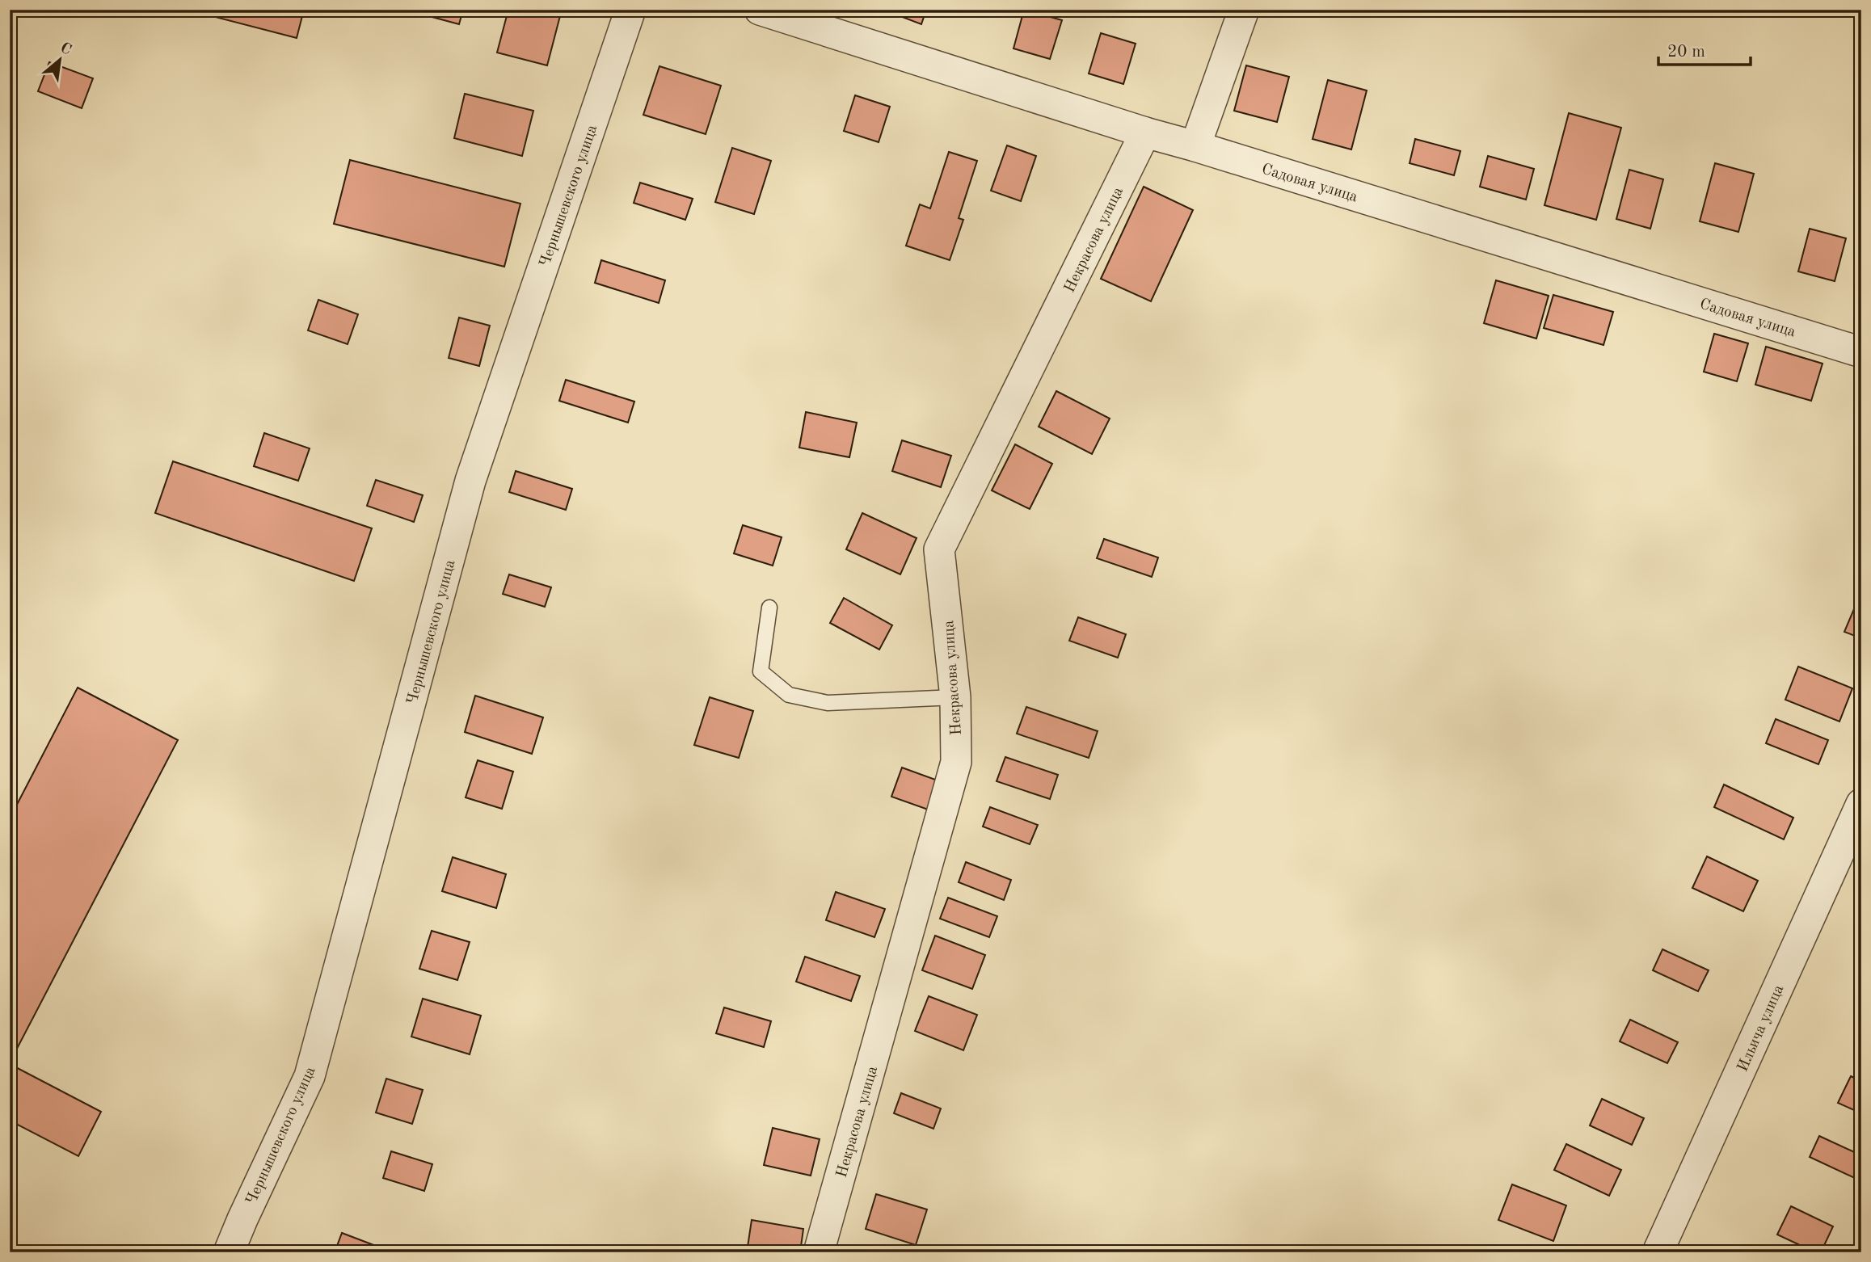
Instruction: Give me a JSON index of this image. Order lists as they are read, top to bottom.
{
  "streets": {
    "street": [
      "Садовая улица",
      "Чернышевского улица",
      "Некрасова улица",
      "Ильича улица"
    ]
  },
  "crossings": [
    ["Садовая улица", "Некрасова улица"]
  ],
  "scale_bar": "20 m",
  "north": "top right"
}
